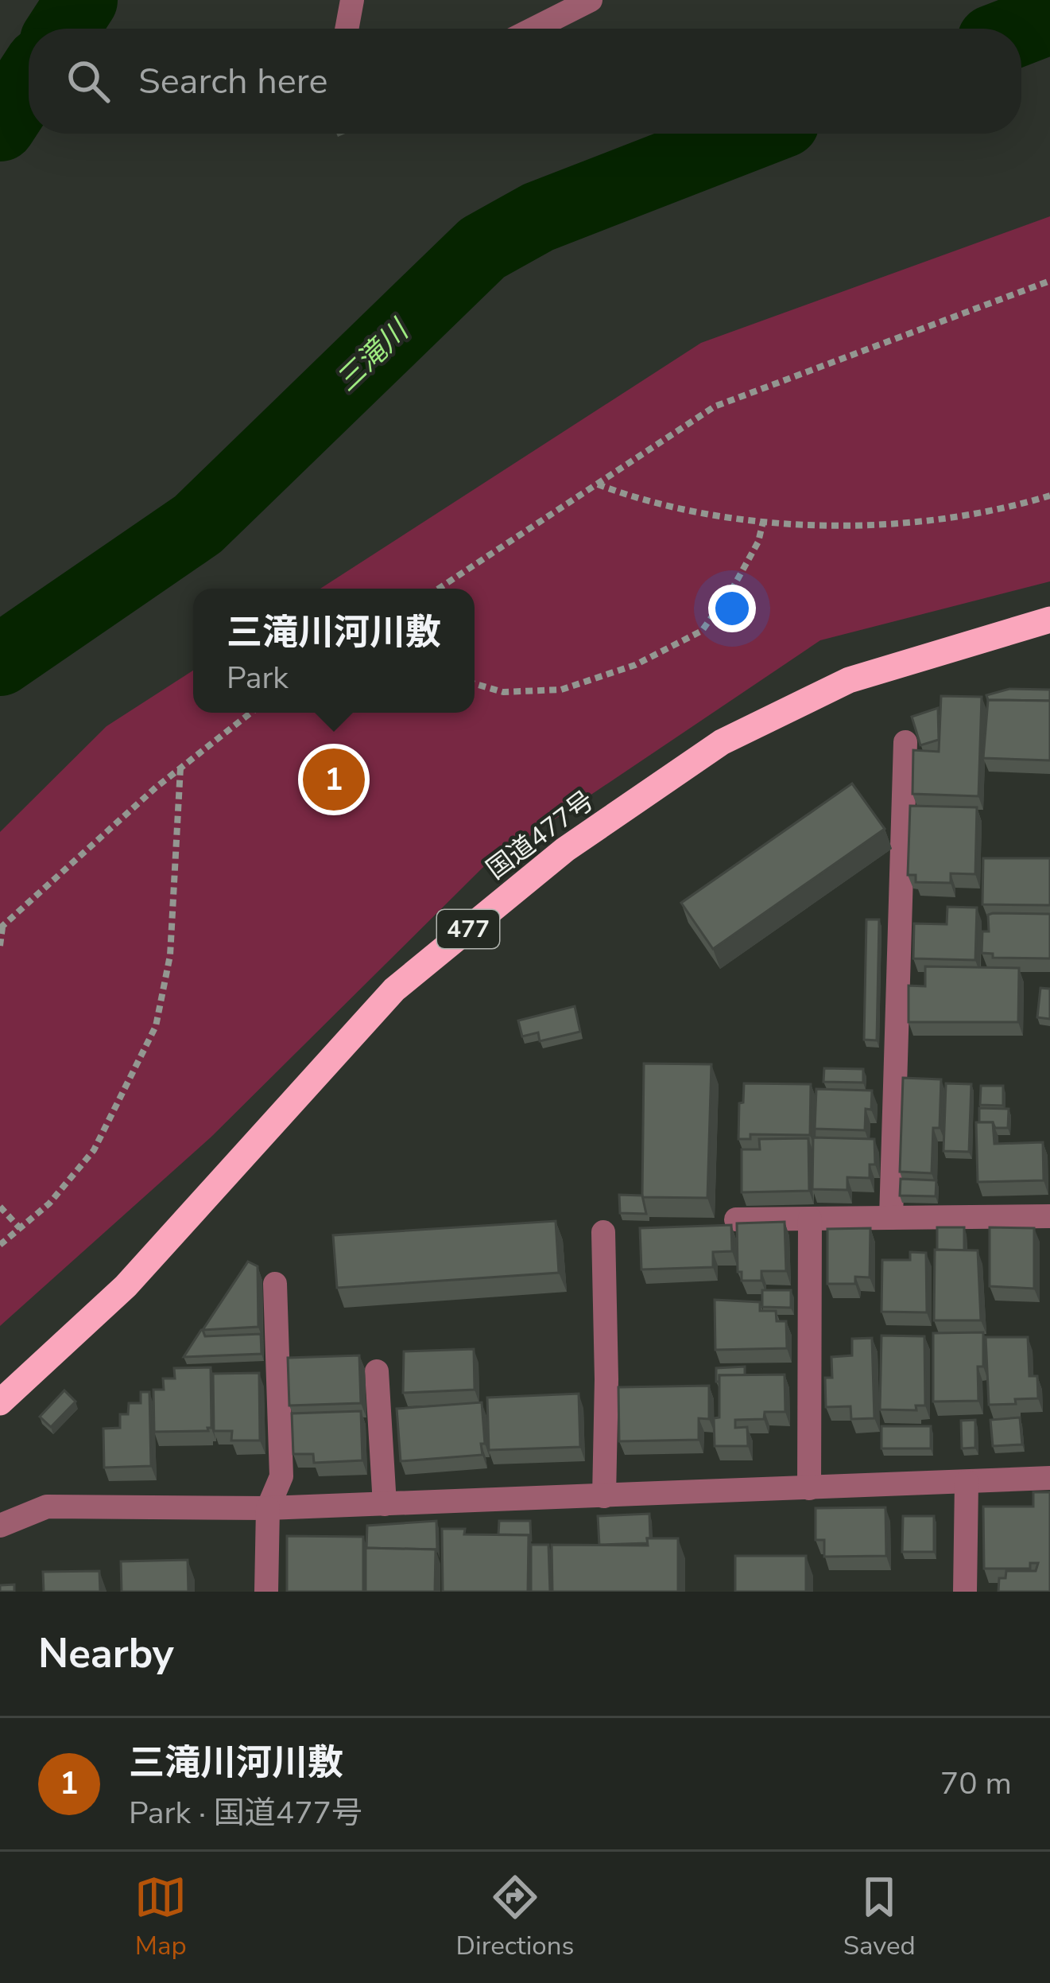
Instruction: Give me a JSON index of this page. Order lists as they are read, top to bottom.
{
  "streets": {
    "highway": ["国道477号", "477"]
  },
  "water": ["三滝川"],
  "page": {
    "search": "Search here",
    "popup": ["三滝川河川敷", "Park"],
    "pins": "1",
    "heading": "Nearby",
    "list": [
      {
        "mark": "1",
        "name": "三滝川河川敷",
        "note": "Park · 国道477号",
        "value": "70 m"
      }
    ],
    "nav": ["Map", "Directions", "Saved"]
  }
}
